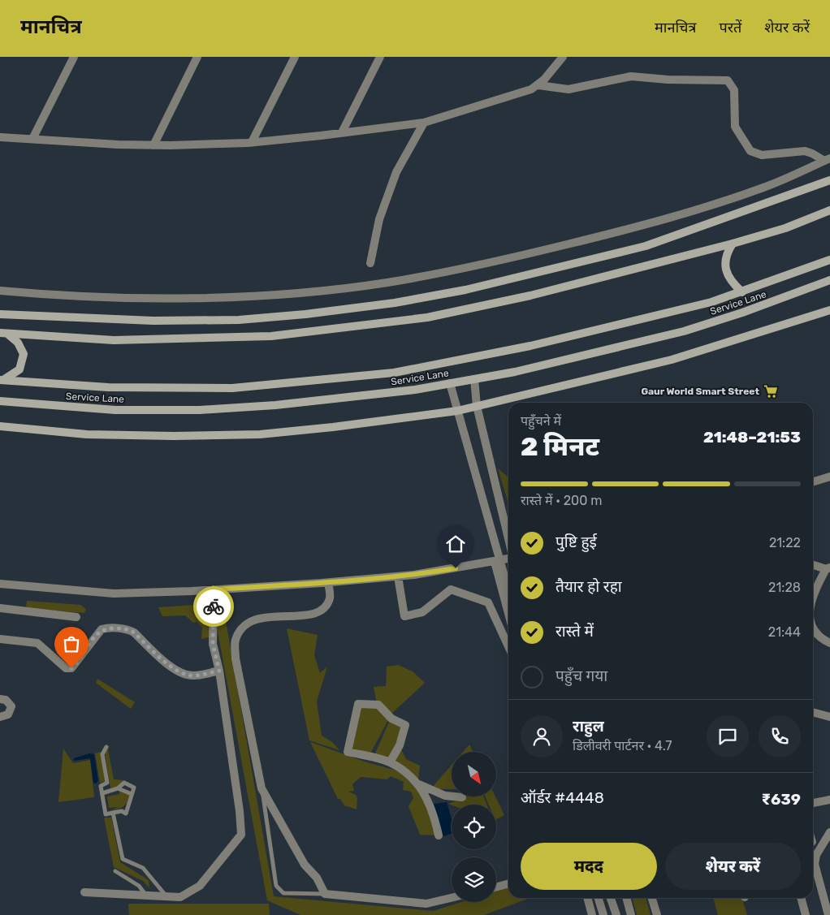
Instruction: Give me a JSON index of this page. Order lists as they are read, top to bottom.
{
  "streets": {
    "street": ["Service Lane"]
  },
  "places": {
    "supermarket": ["Gaur World Smart Street"]
  },
  "north": "bottom right",
  "page": {
    "header": "मानचित्र",
    "nav": ["मानचित्र", "परतें", "शेयर करें"],
    "heading": ["2 मिनट", "पहुँचने में", "21:48–21:53"],
    "panel": [
      "राहुल",
      "डिलीवरी पार्टनर · 4.7",
      "ऑर्डर #4448",
      "₹639"
    ],
    "bar": "रास्ते में · 200 m",
    "list": [
      ["पुष्टि हुई", "21:22"],
      ["तैयार हो रहा", "21:28"],
      ["रास्ते में", "21:44"],
      "पहुँच गया"
    ],
    "buttons": ["मदद", "शेयर करें"]
  }
}
